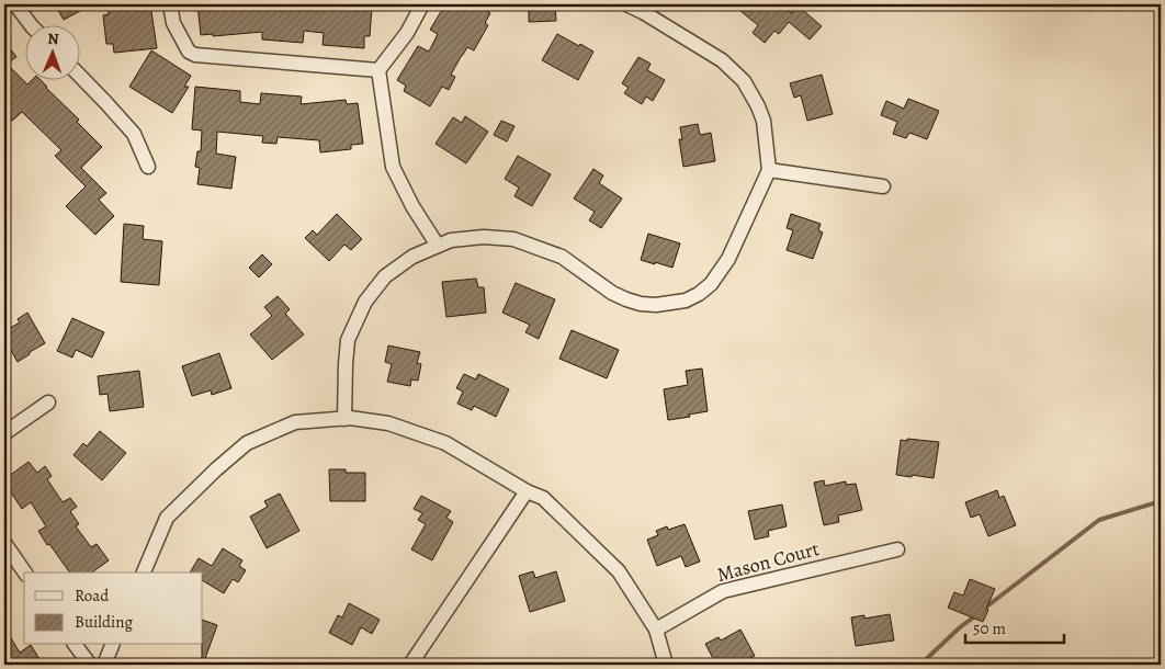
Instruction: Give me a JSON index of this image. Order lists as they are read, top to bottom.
{
  "streets": {
    "street": ["Mason Court"]
  },
  "legend": ["Road", "Building"],
  "scale_bar": "50 m",
  "north": "top"
}
